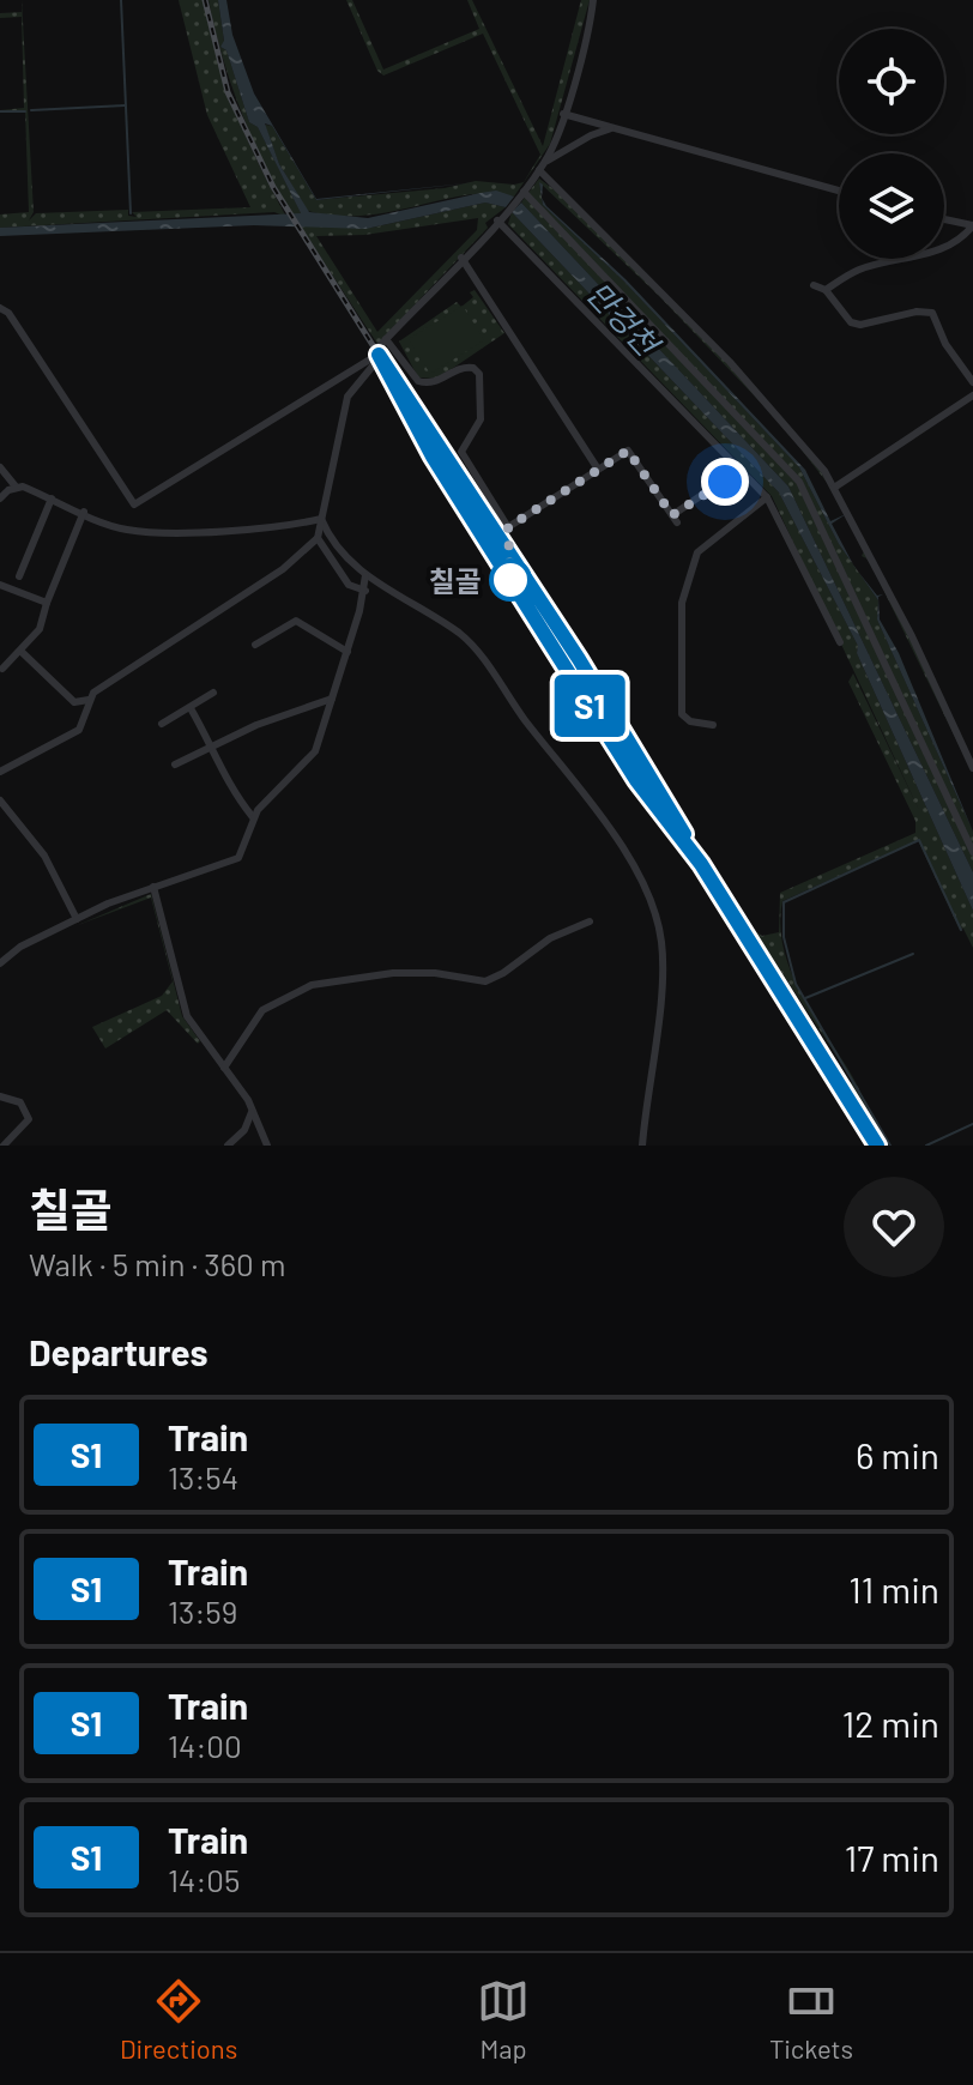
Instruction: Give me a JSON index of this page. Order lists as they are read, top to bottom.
{
  "water": ["만겅천"],
  "places": ["칠골"],
  "page": {
    "on_map": "S1",
    "heading": [
      ["칠골", "Walk · 5 min · 360 m"],
      "Departures"
    ],
    "list": [
      {
        "mark": "S1",
        "name": "Train",
        "note": "13:54",
        "value": "6 min"
      },
      {
        "mark": "S1",
        "name": "Train",
        "note": "13:59",
        "value": "11 min"
      },
      {
        "mark": "S1",
        "name": "Train",
        "note": "14:00",
        "value": "12 min"
      },
      {
        "mark": "S1",
        "name": "Train",
        "note": "14:05",
        "value": "17 min"
      }
    ],
    "tabs": ["Directions", "Map", "Tickets"]
  }
}
